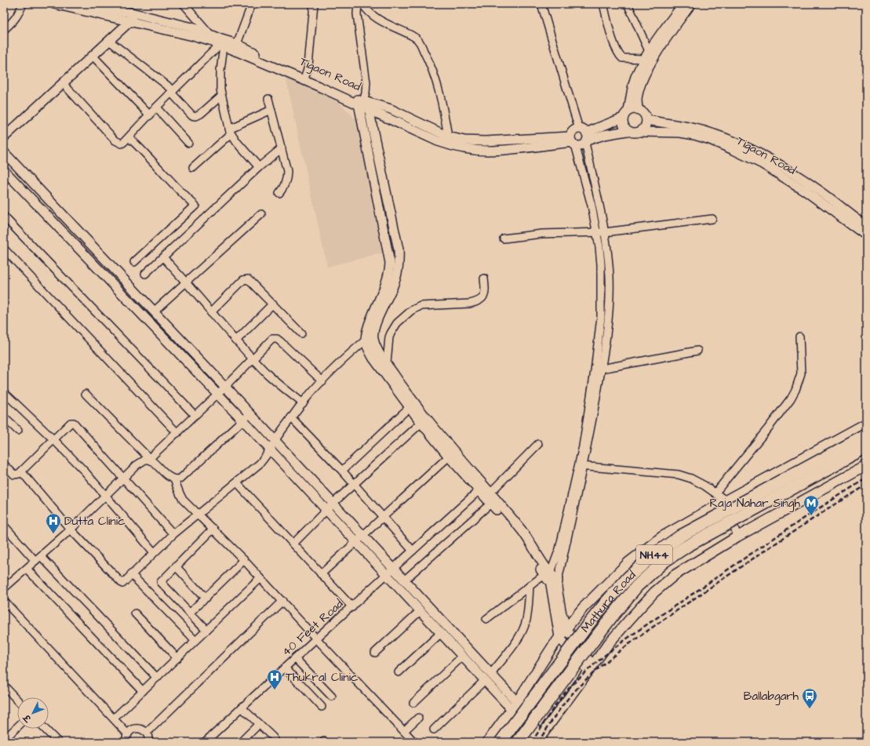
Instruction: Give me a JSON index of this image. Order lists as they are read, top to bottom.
{
  "streets": {
    "highway": ["NH44", "Mathura Road"],
    "street": ["Tigaon Road", "40 Feet Road"]
  },
  "places": {
    "metro station": ["Raja Nahar Singh"],
    "hospital": ["Dutta Clinic", "Thukral Clinic"],
    "bus stop": ["Ballabgarh"]
  },
  "north": "bottom left"
}
